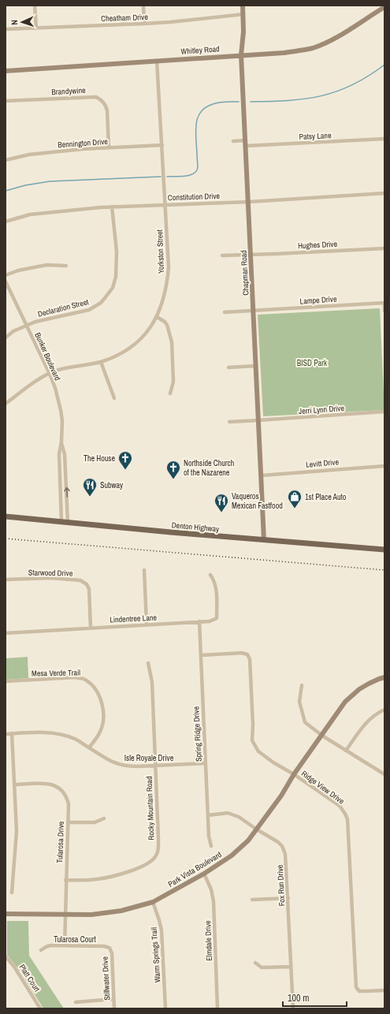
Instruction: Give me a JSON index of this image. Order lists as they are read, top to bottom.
{
  "streets": {
    "main road": ["Denton Highway"],
    "street": [
      "Cheatham Drive",
      "Whitley Road",
      "Brandywine",
      "Patsy Lane",
      "Bennington Drive",
      "Constitution Drive",
      "Hughes Drive",
      "Yorkston Street",
      "Chapman Road",
      "Lampe Drive",
      "Declaration Street",
      "Bunker Boulevard",
      "Jerri Lynn Drive",
      "Levitt Drive",
      "Starwood Drive",
      "Lindentree Lane",
      "Mesa Verde Trail",
      "Spring Ridge Drive",
      "Isle Royale Drive",
      "Ridge View Drive",
      "Rocky Mountain Road",
      "Tularosa Drive",
      "Park Vista Boulevard",
      "Fox Run Drive",
      "Tularosa Court",
      "Elmdale Drive",
      "Warm Springs Trail",
      "Platt Court",
      "Stillwater Drive"
    ]
  },
  "crossings": [
    ["Cheatham Drive", "Chapman Road"],
    ["Whitley Road", "Yorkston Street"],
    ["Whitley Road", "Chapman Road"],
    ["Brandywine", "Bennington Drive"],
    ["Patsy Lane", "Chapman Road"],
    ["Bennington Drive", "Yorkston Street"],
    ["Constitution Drive", "Yorkston Street"],
    ["Constitution Drive", "Chapman Road"],
    ["Constitution Drive", "Declaration Street"],
    ["Hughes Drive", "Chapman Road"],
    ["Yorkston Street", "Bunker Boulevard"],
    ["Chapman Road", "Lampe Drive"],
    ["Chapman Road", "Jerri Lynn Drive"],
    ["Chapman Road", "Levitt Drive"],
    ["Chapman Road", "Denton Highway"],
    ["Declaration Street", "Bunker Boulevard"],
    ["Bunker Boulevard", "Denton Highway"],
    ["Starwood Drive", "Lindentree Lane"],
    ["Lindentree Lane", "Spring Ridge Drive"],
    ["Mesa Verde Trail", "Isle Royale Drive"],
    ["Spring Ridge Drive", "Isle Royale Drive"],
    ["Spring Ridge Drive", "Ridge View Drive"],
    ["Spring Ridge Drive", "Fox Run Drive"],
    ["Isle Royale Drive", "Rocky Mountain Road"],
    ["Ridge View Drive", "Park Vista Boulevard"],
    ["Rocky Mountain Road", "Tularosa Drive"],
    ["Tularosa Drive", "Park Vista Boulevard"],
    ["Tularosa Drive", "Tularosa Court"],
    ["Park Vista Boulevard", "Fox Run Drive"],
    ["Park Vista Boulevard", "Elmdale Drive"],
    ["Park Vista Boulevard", "Warm Springs Trail"],
    ["Tularosa Court", "Stillwater Drive"]
  ],
  "parks": ["BISD Park"],
  "places": {
    "church": ["The House", "Northside Church of the Nazarene"],
    "restaurant": ["Subway", "Vaqueros Mexican Fastfood"],
    "shop": ["1st Place Auto"]
  },
  "scale_bar": "100 m",
  "north": "left"
}
